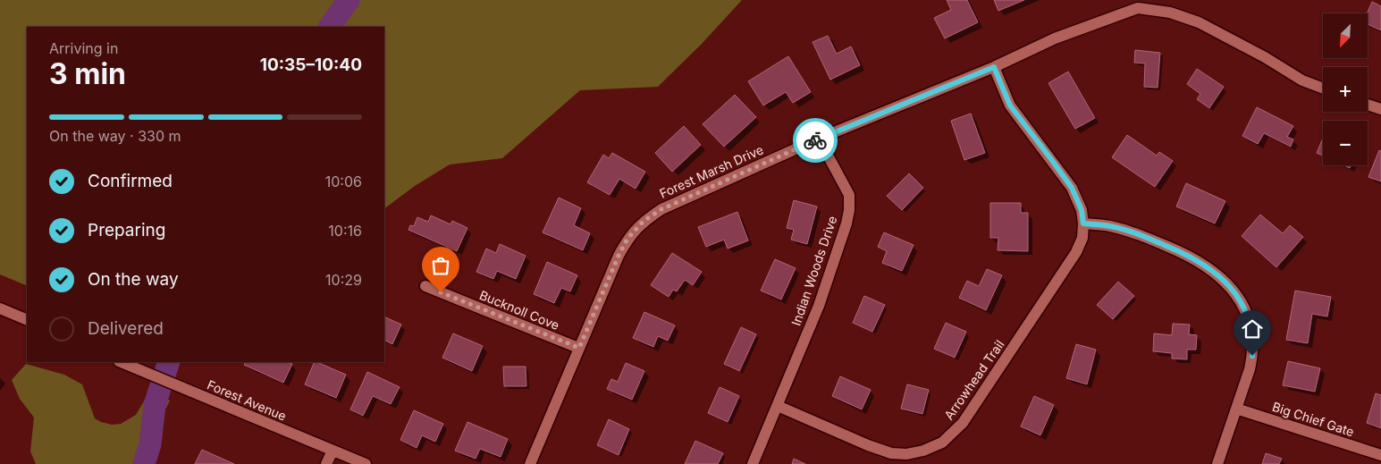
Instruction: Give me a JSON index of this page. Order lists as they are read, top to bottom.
{
  "streets": {
    "street": [
      "Forest Marsh Drive",
      "Indian Woods Drive",
      "Bucknoll Cove",
      "Arrowhead Trail",
      "Forest Avenue",
      "Big Chief Gate"
    ]
  },
  "crossings": [
    ["Forest Marsh Drive", "Indian Woods Drive"],
    ["Forest Marsh Drive", "Bucknoll Cove"],
    ["Indian Woods Drive", "Arrowhead Trail"]
  ],
  "north": "bottom left",
  "page": {
    "map_buttons": ["+", "−"],
    "heading": ["3 min", "Arriving in", "10:35–10:40"],
    "bar": "On the way · 330 m",
    "list": [
      ["Confirmed", "10:06"],
      ["Preparing", "10:16"],
      ["On the way", "10:29"],
      "Delivered"
    ]
  }
}
